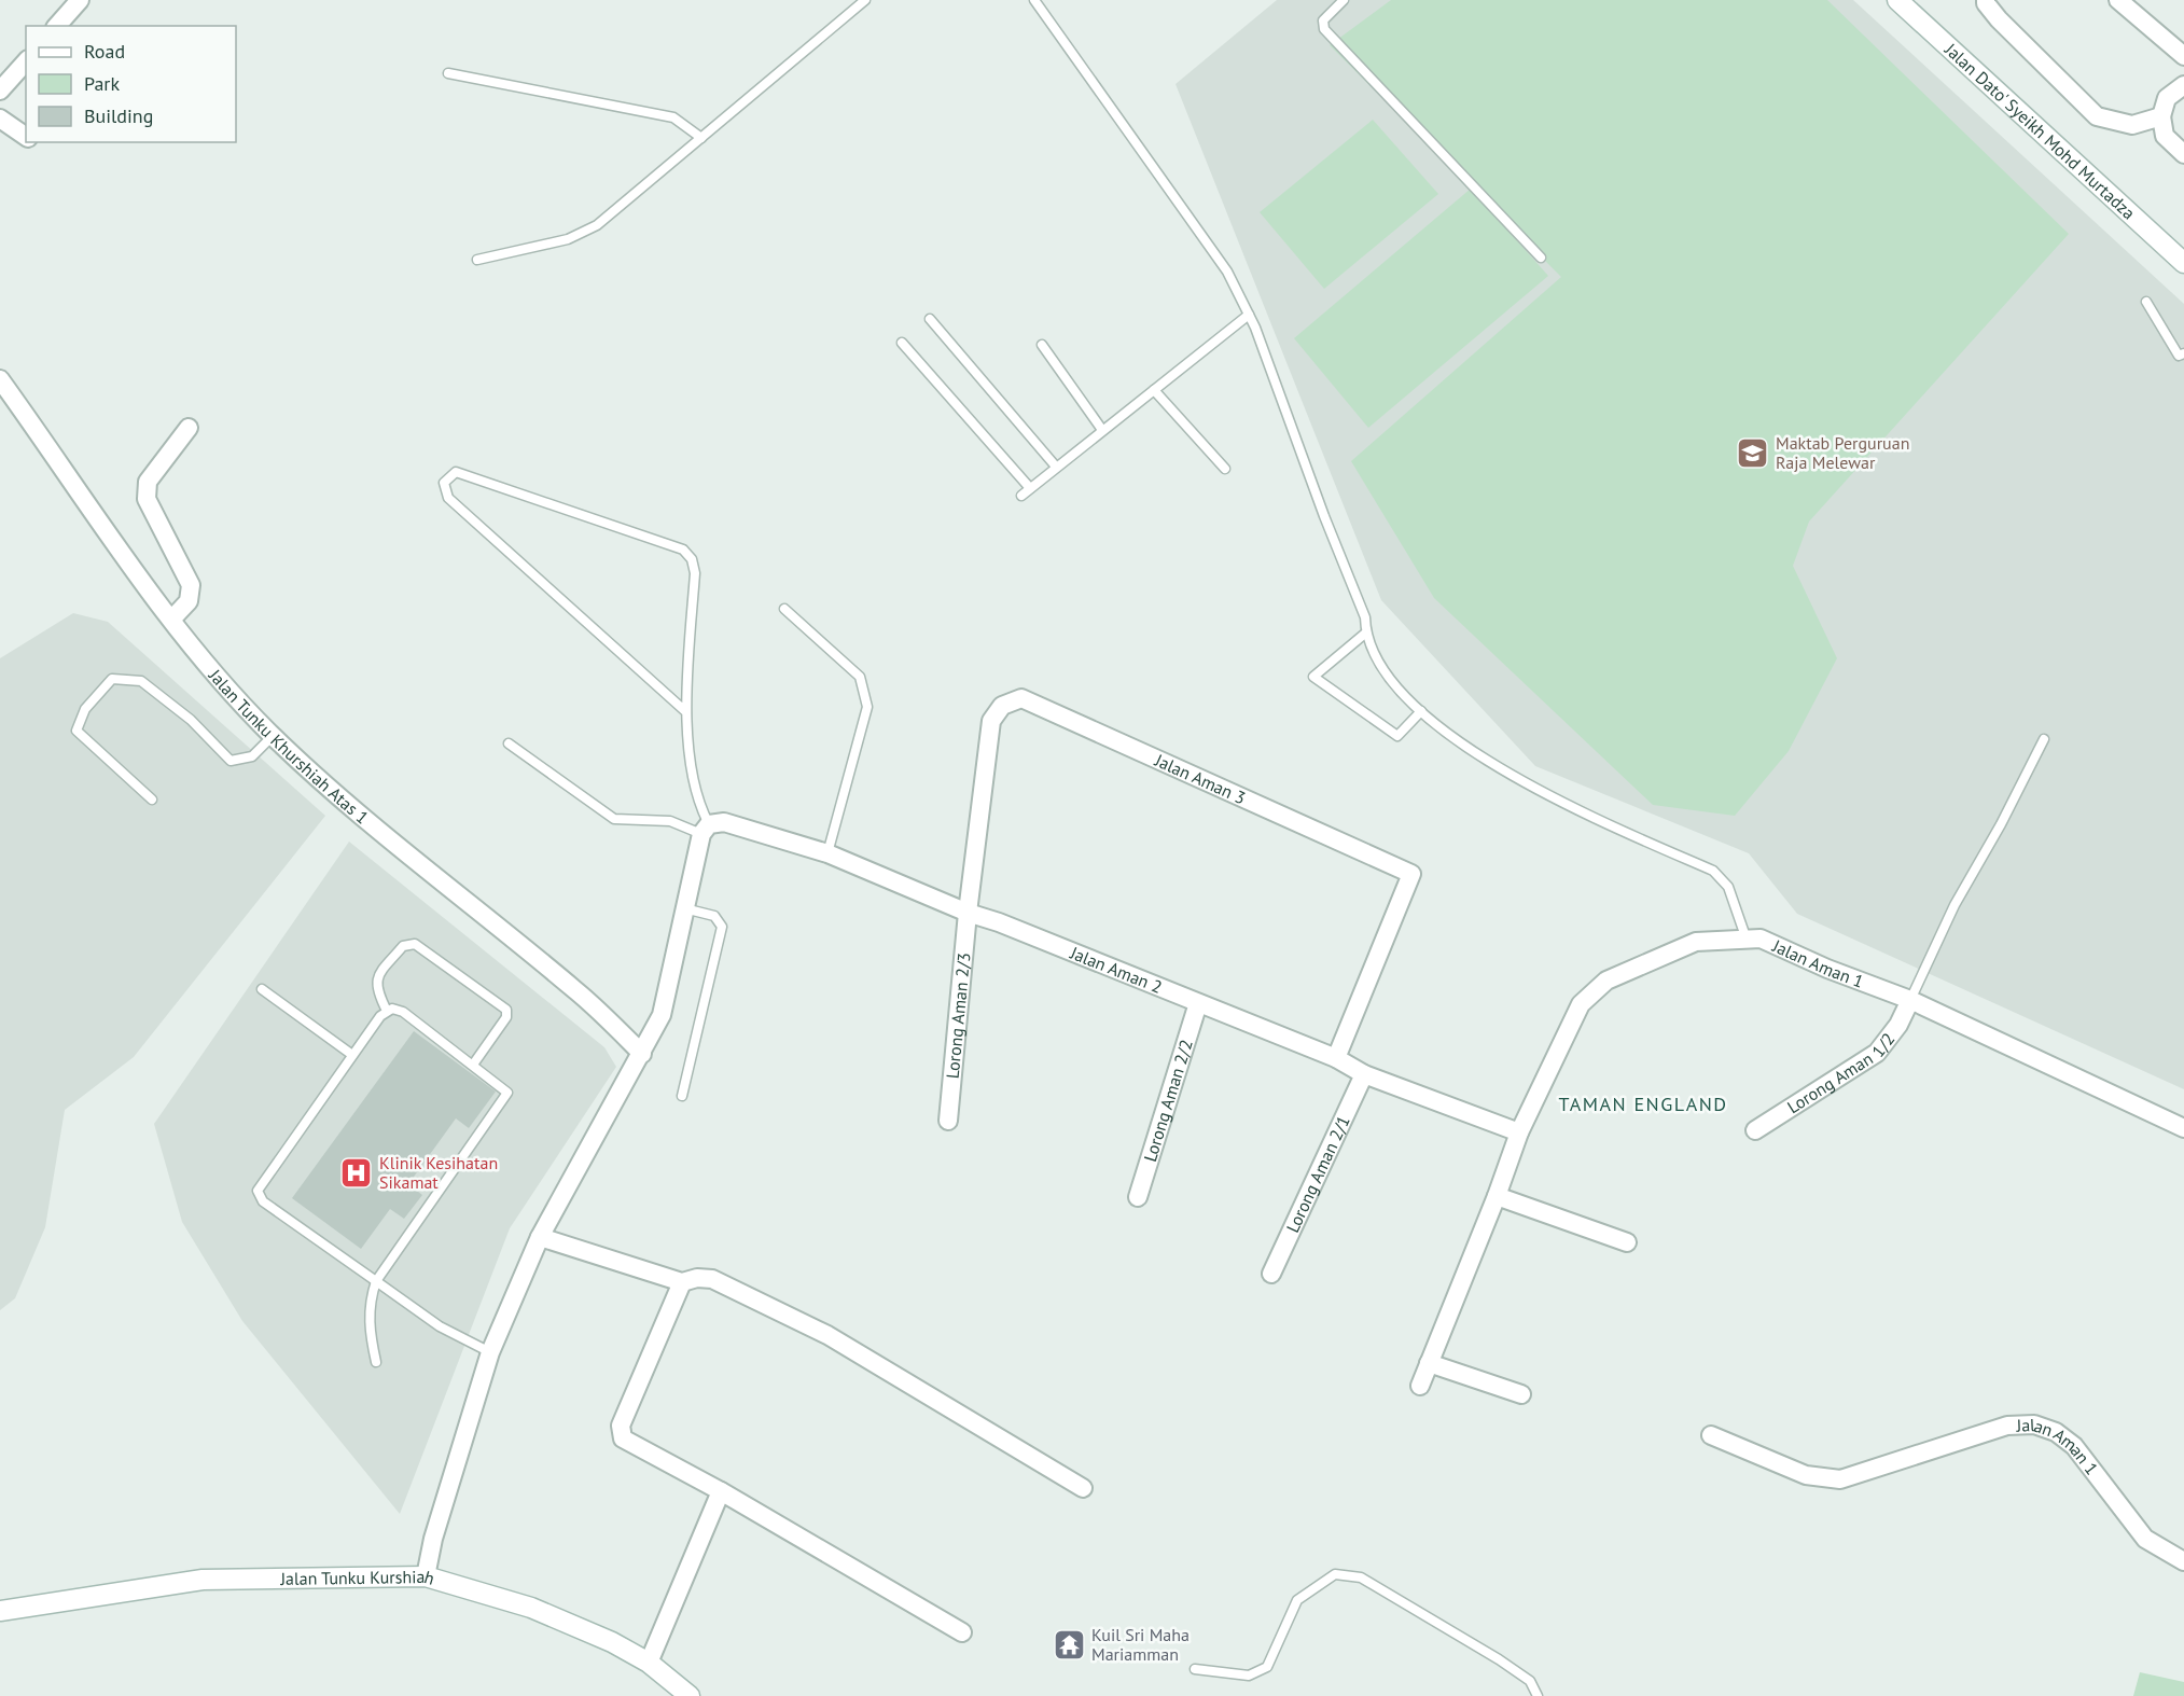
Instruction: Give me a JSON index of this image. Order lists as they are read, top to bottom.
{
  "streets": {
    "main road": ["Jalan Dato' Syeikh Mohd Murtadza", "Jalan Tunku Kurshiah"],
    "street": [
      "Jalan Tunku Khurshiah Atas 1",
      "Jalan Aman 3",
      "Jalan Aman 1",
      "Jalan Aman 2",
      "Lorong Aman 2/3",
      "Lorong Aman 1/2",
      "Lorong Aman 2/2",
      "Lorong Aman 2/1"
    ]
  },
  "crossings": [
    ["Jalan Aman 3", "Jalan Aman 2"],
    ["Jalan Aman 3", "Lorong Aman 2/3"],
    ["Jalan Aman 1", "Jalan Aman 2"],
    ["Jalan Aman 1", "Lorong Aman 1/2"],
    ["Jalan Aman 2", "Lorong Aman 2/3"],
    ["Jalan Aman 2", "Lorong Aman 2/2"],
    ["Jalan Aman 2", "Lorong Aman 2/1"]
  ],
  "districts": ["TAMAN ENGLAND"],
  "places": {
    "school or university": ["Maktab Perguruan Raja Melewar"],
    "hospital": ["Klinik Kesihatan Sikamat"],
    "temple": ["Kuil Sri Maha Mariamman"]
  },
  "legend": ["Road", "Park", "Building"]
}
